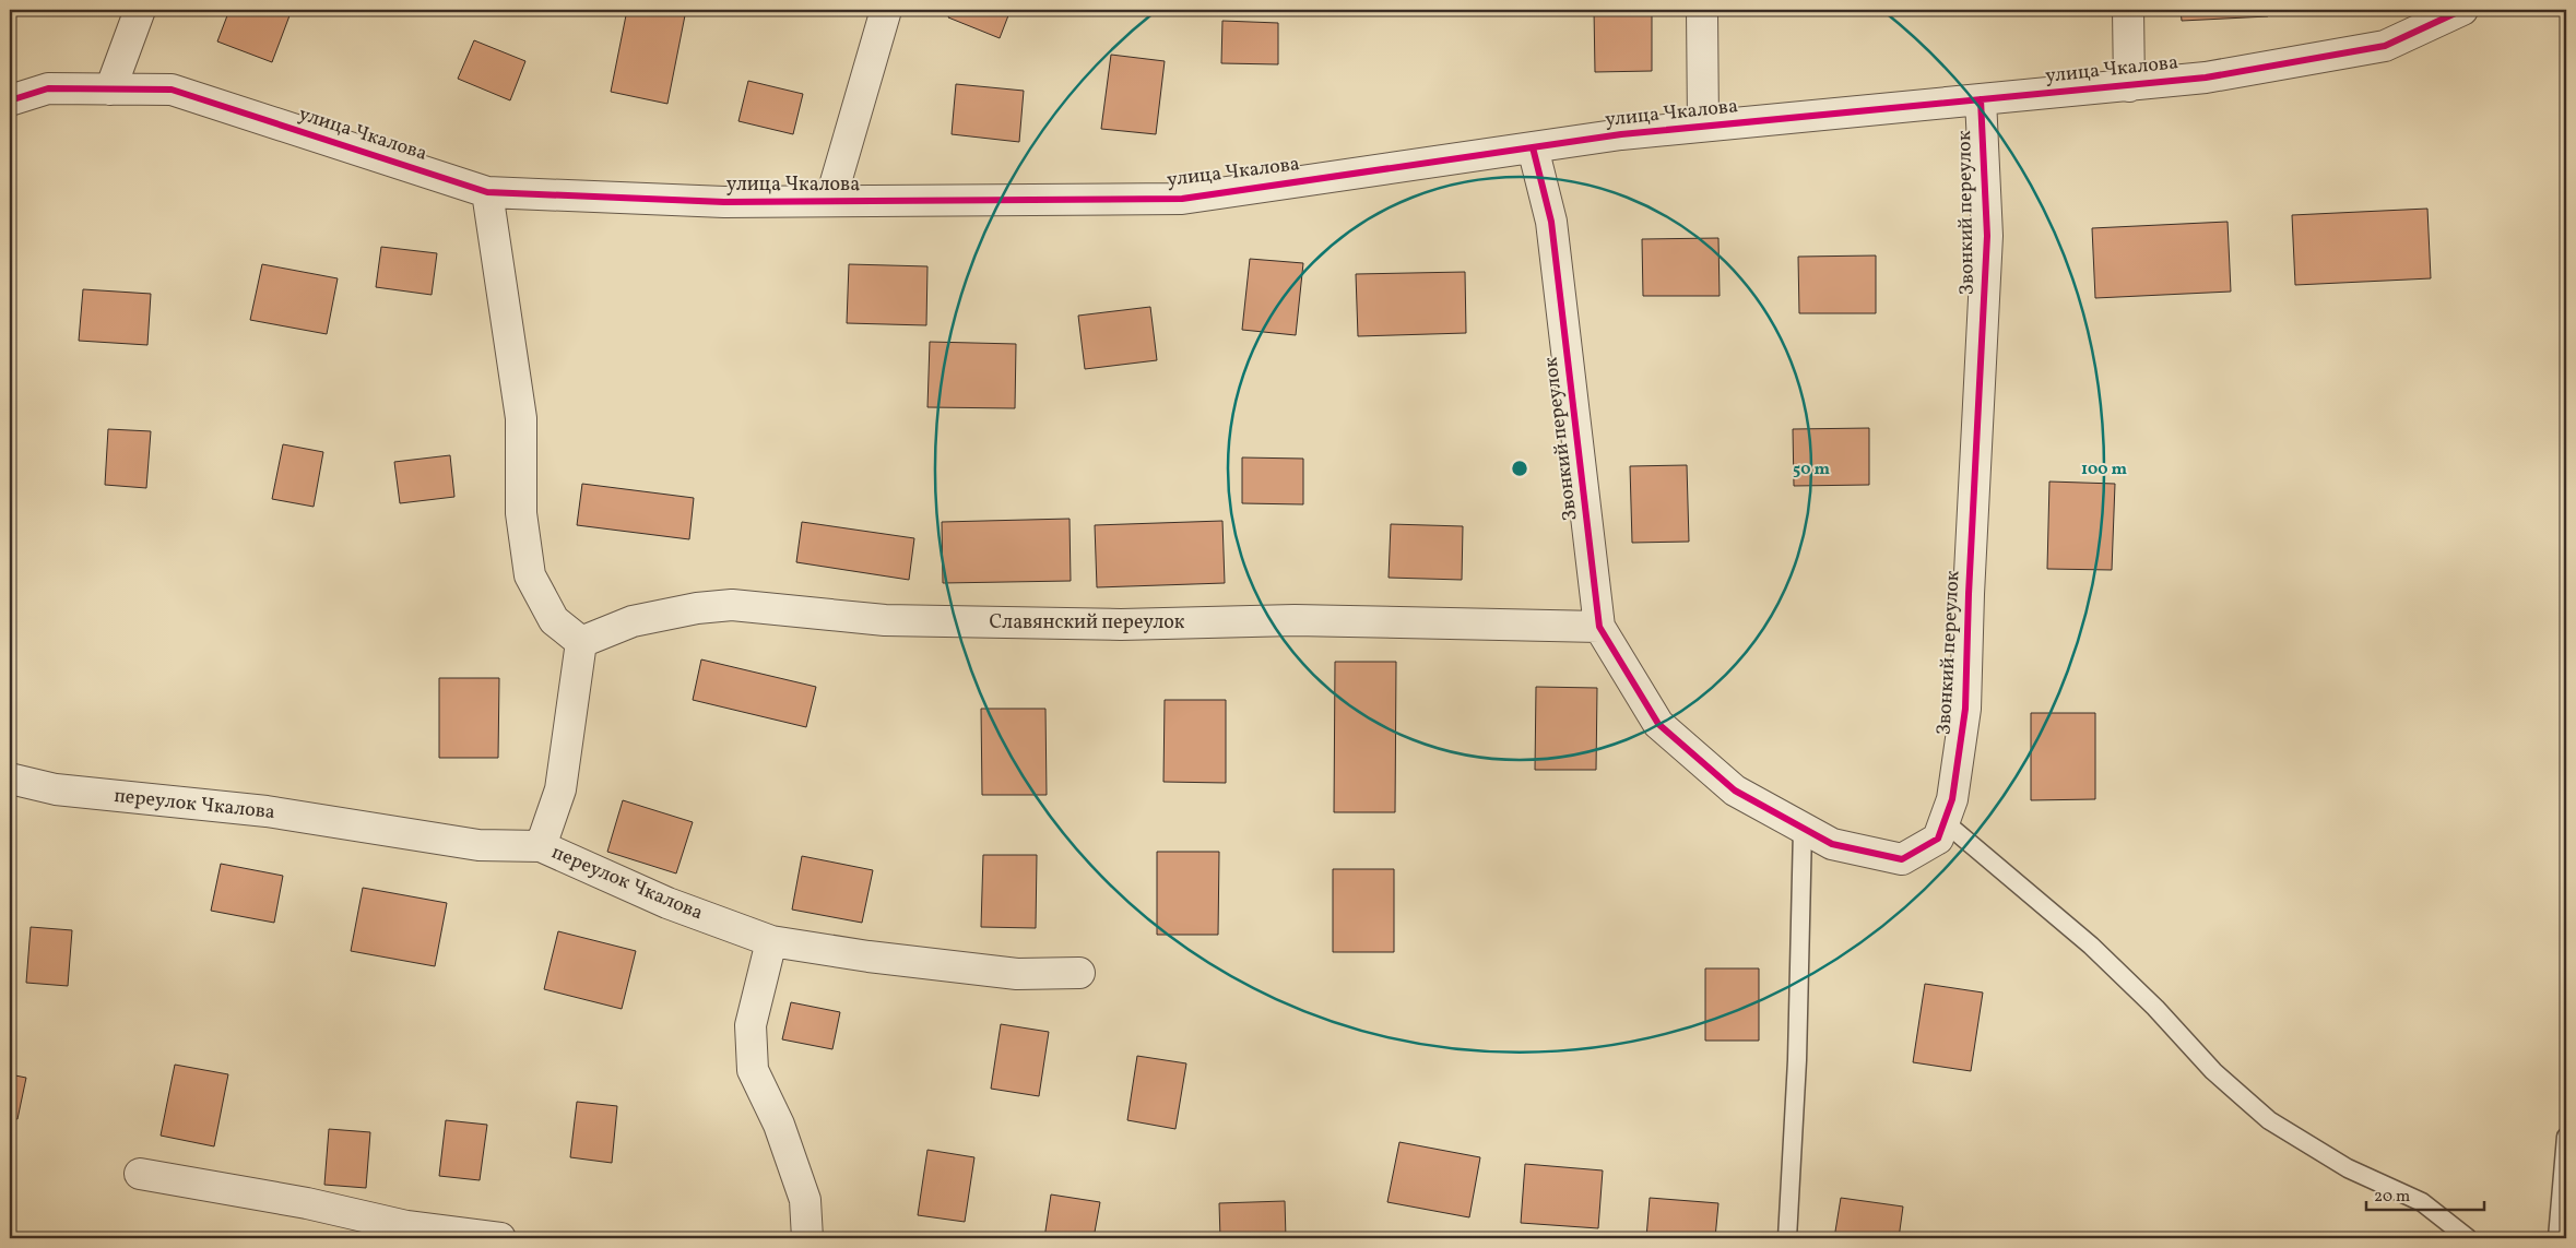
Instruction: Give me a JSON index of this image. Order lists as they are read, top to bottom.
{
  "streets": {
    "street": [
      "улица Чкалова",
      "Звонкий переулок",
      "Славянский переулок",
      "переулок Чкалова"
    ]
  },
  "crossings": [
    ["улица Чкалова", "Звонкий переулок"],
    ["Звонкий переулок", "Славянский переулок"]
  ],
  "scale_bar": "20 m",
  "rings": ["50 m", "100 m"]
}
